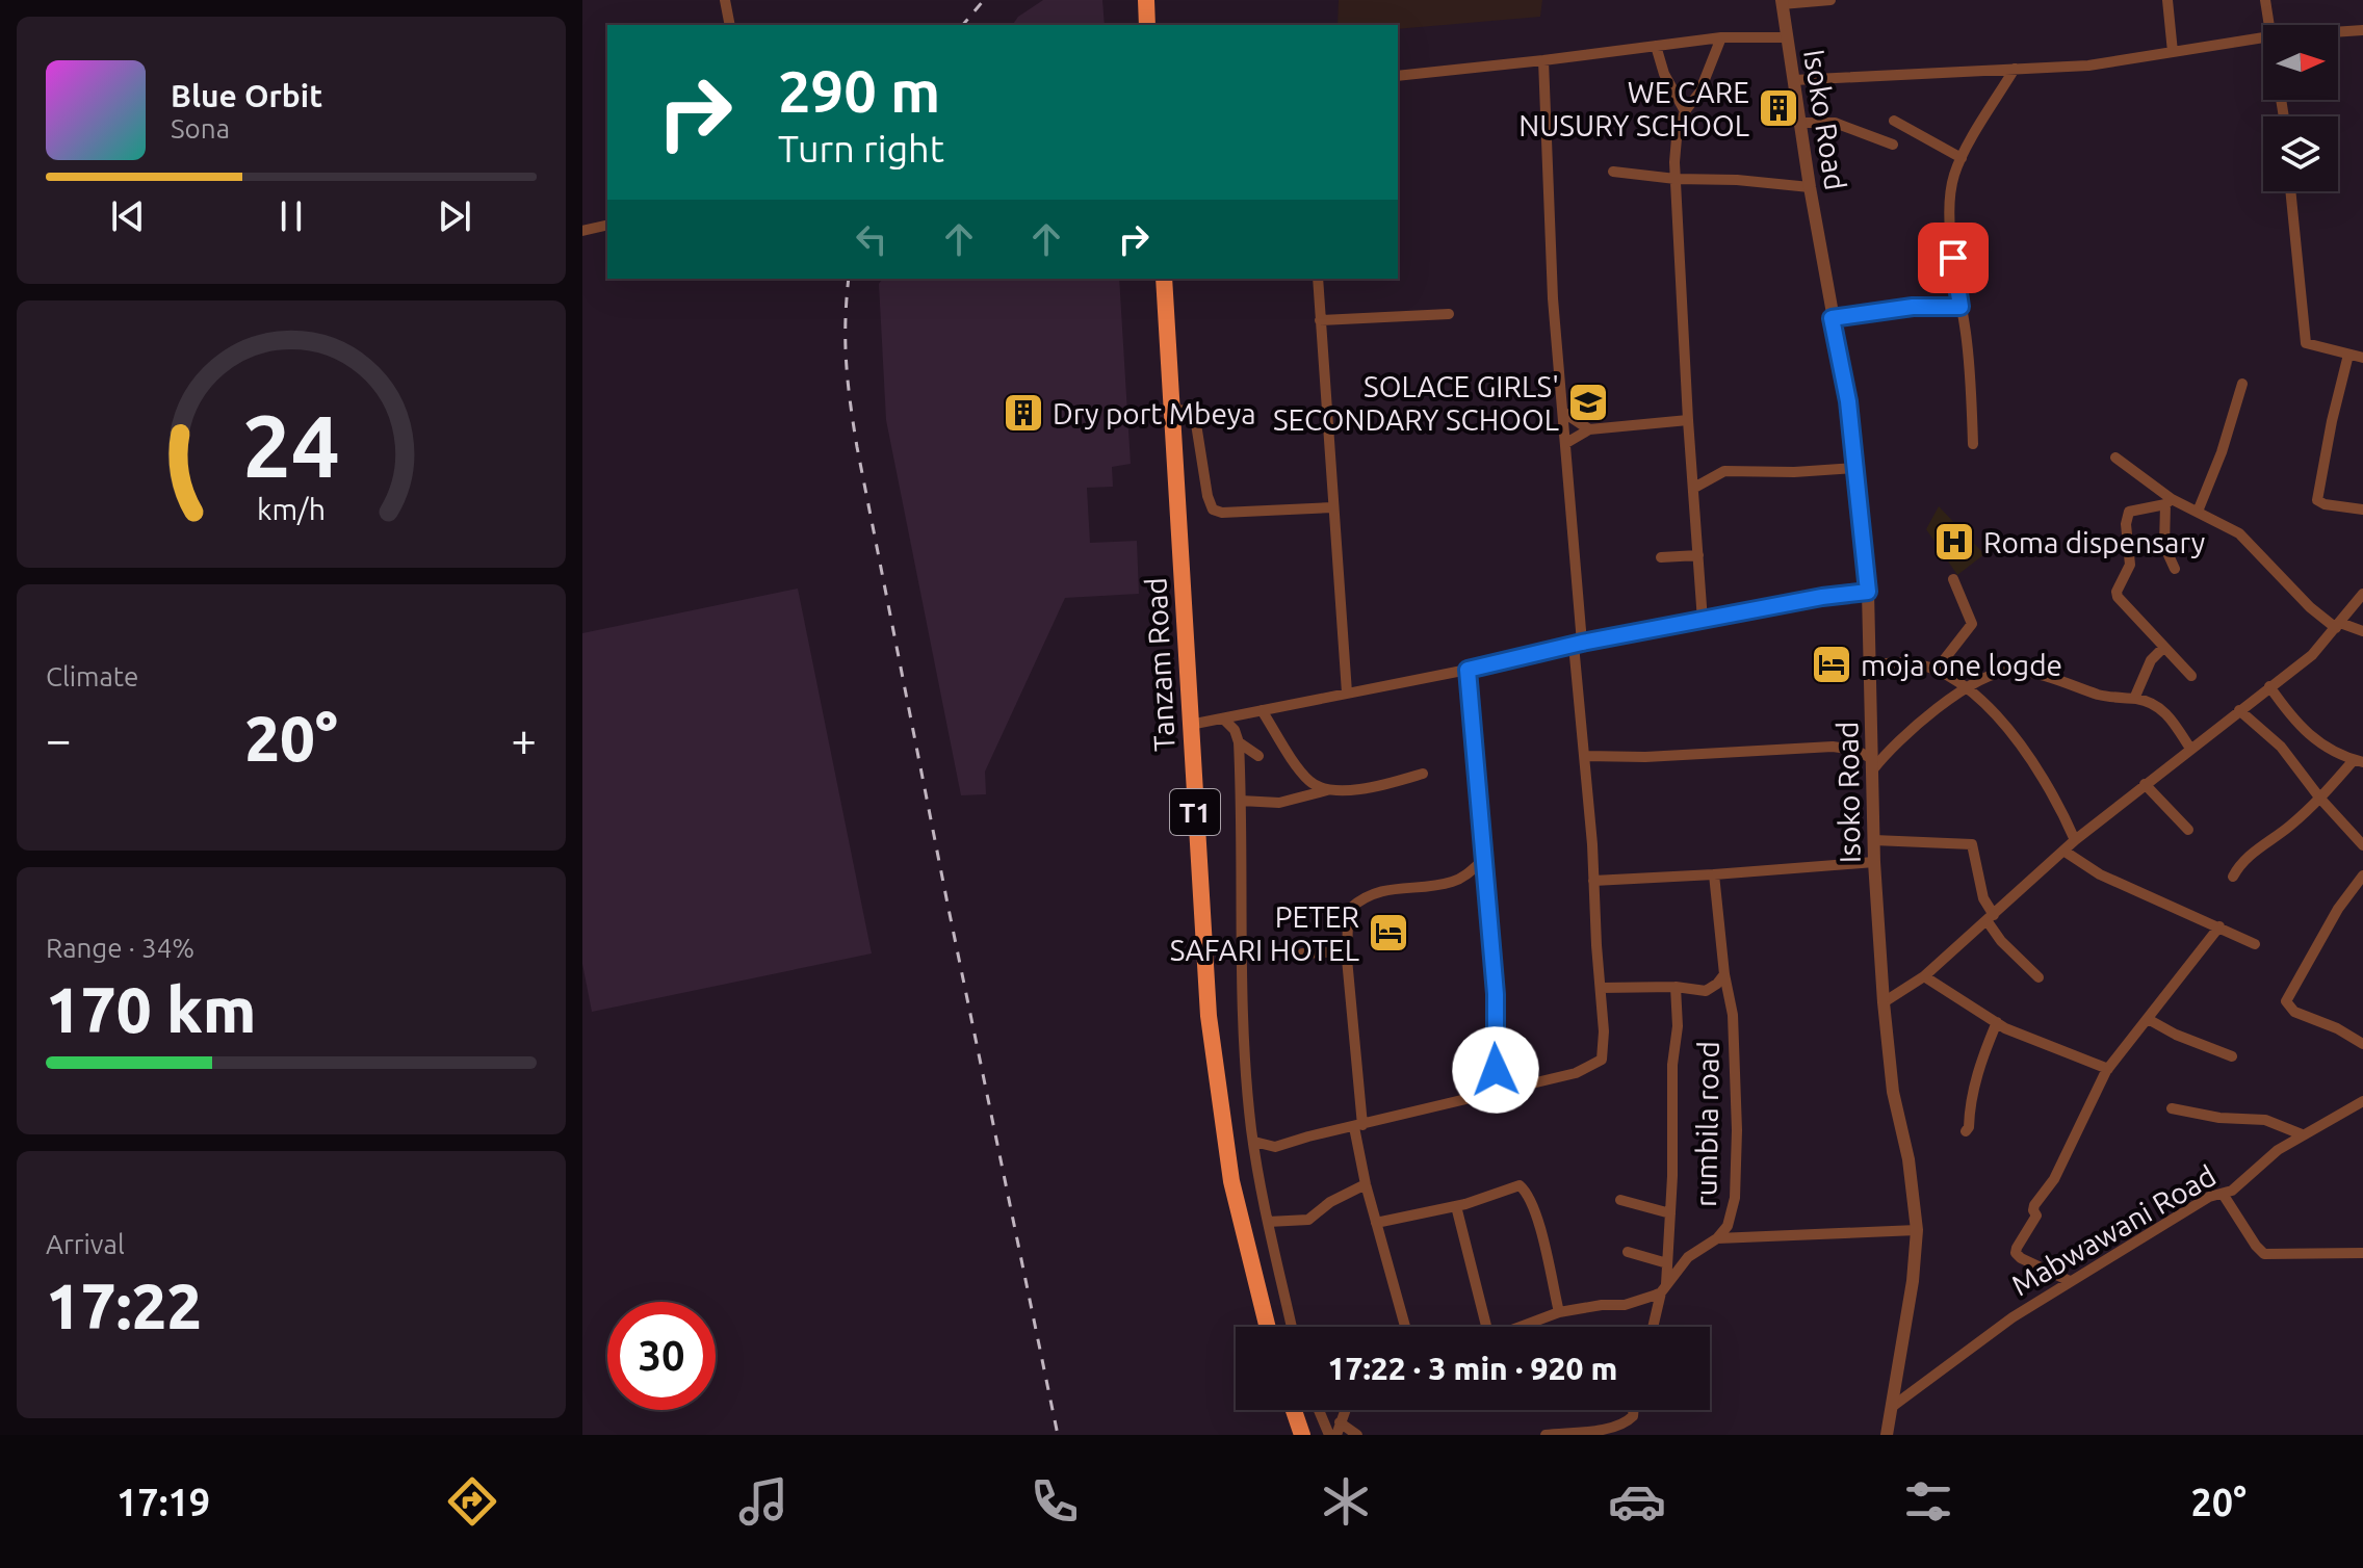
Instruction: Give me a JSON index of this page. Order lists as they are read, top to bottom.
{
  "streets": {
    "highway": ["Tanzam Road", "T1"],
    "street": ["Isoko Road", "rumbila road", "Mabwawani Road"]
  },
  "crossings": [
    ["Isoko Road", "Mabwawani Road"]
  ],
  "places": {
    "building": ["WE CARE NUSURY SCHOOL", "Dry port Mbeya"],
    "school or university": ["SOLACE GIRLS' SECONDARY SCHOOL"],
    "hospital": ["Roma dispensary"],
    "hotel": ["moja one logde", "PETER SAFARI HOTEL"]
  },
  "north": "right",
  "page": {
    "turn": ["290 m", "Turn right"],
    "song": ["Blue Orbit", "Sona"],
    "tile": [
      "Climate",
      ["Range · 34%", "170 km"],
      ["Arrival", "17:22"]
    ],
    "heat": ["−", "20°", "+"],
    "limit": "30",
    "trip": "17:22 · 3 min · 920 m",
    "tabs": ["17:19", "20°"],
    "gauge": ["24", "km/h"]
  }
}
